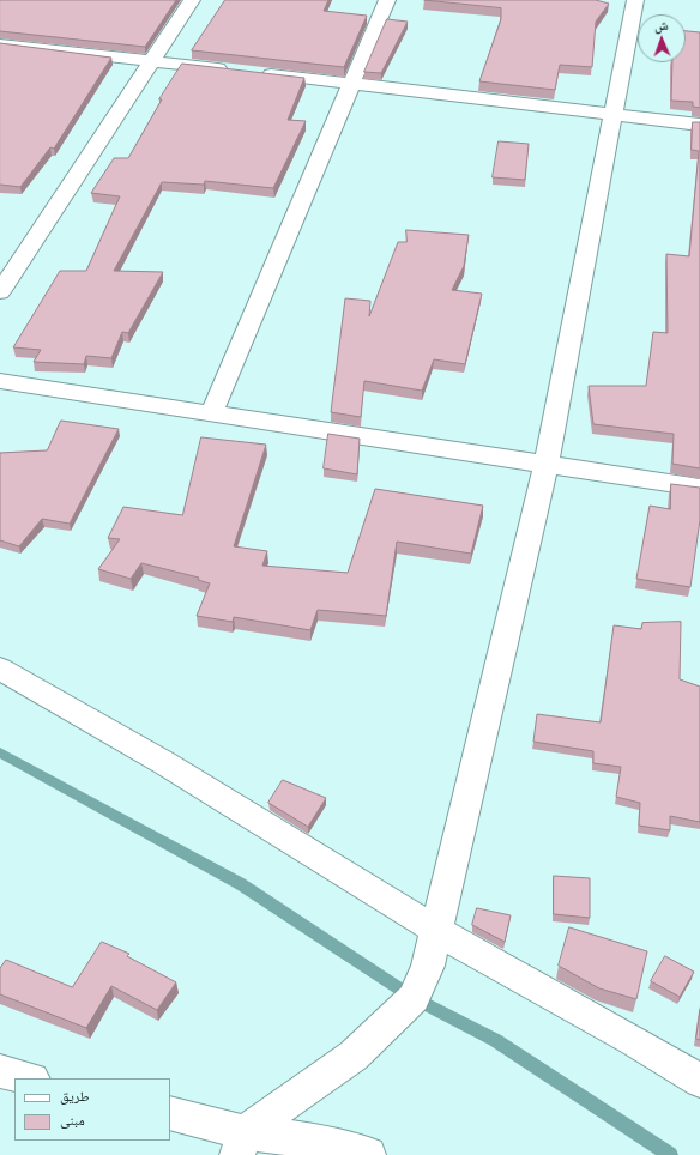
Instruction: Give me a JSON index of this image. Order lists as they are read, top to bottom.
{
  "legend": ["طريق", "مبنى"],
  "north": "top"
}
